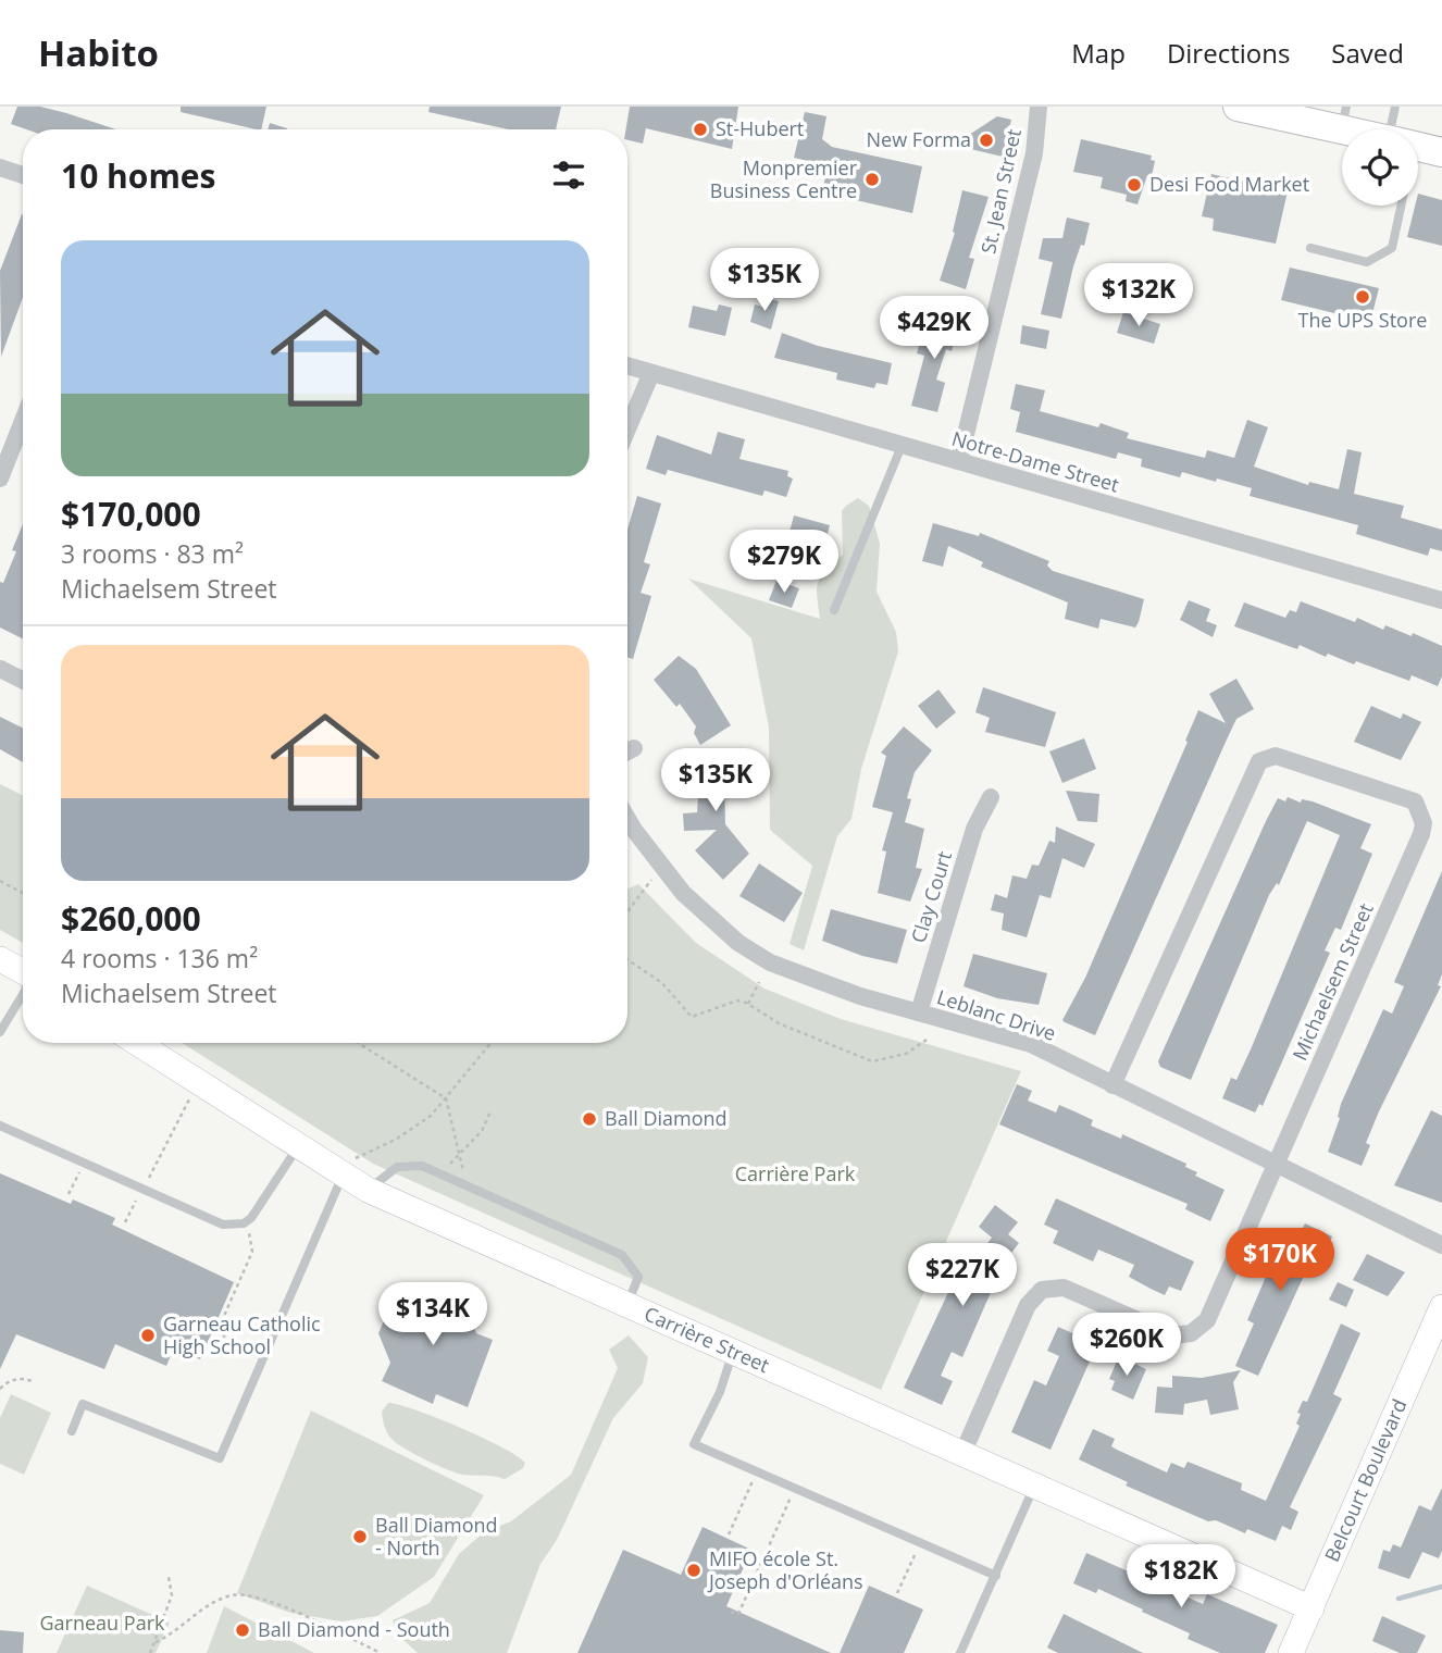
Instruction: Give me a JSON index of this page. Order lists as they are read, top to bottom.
{
  "streets": {
    "street": [
      "St. Jean Street",
      "Notre-Dame Street",
      "Clay Court",
      "Michaelsem Street",
      "Leblanc Drive",
      "Carrière Street",
      "Belcourt Boulevard"
    ]
  },
  "crossings": [
    ["St. Jean Street", "Notre-Dame Street"],
    ["Clay Court", "Leblanc Drive"],
    ["Michaelsem Street", "Leblanc Drive"],
    ["Michaelsem Street", "Carrière Street"],
    ["Carrière Street", "Belcourt Boulevard"]
  ],
  "parks": ["Carrière Park", "Garneau Park"],
  "places": [
    "St-Hubert",
    "New Forma",
    "Monpremier Business Centre",
    "Desi Food Market",
    "The UPS Store",
    "Ball Diamond",
    "Garneau Catholic High School",
    "Ball Diamond - North",
    "MIFO école St. Joseph d'Orléans",
    "Ball Diamond - South"
  ],
  "page": {
    "header": "Habito",
    "nav": ["Map", "Directions", "Saved"],
    "heading": "10 homes",
    "list": [
      {
        "name": "$170,000",
        "note": "3 rooms · 83 m² · Michaelsem Street"
      },
      {
        "name": "$260,000",
        "note": "4 rooms · 136 m² · Michaelsem Street"
      }
    ],
    "price": [
      "$135K",
      "$132K",
      "$429K",
      "$279K",
      "$135K",
      "$170K",
      "$227K",
      "$134K",
      "$260K",
      "$182K"
    ]
  }
}
